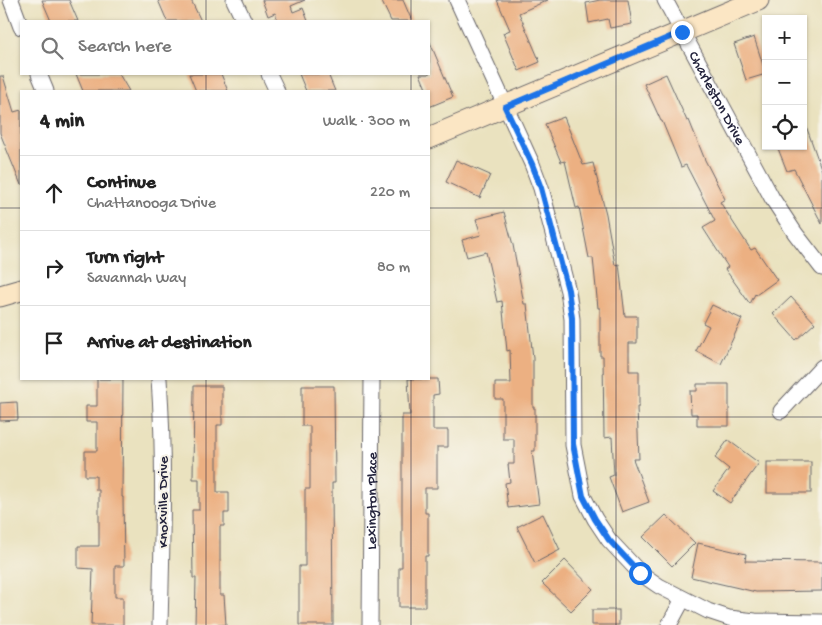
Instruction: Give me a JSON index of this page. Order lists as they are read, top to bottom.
{
  "streets": {
    "street": ["Charleston Drive", "Knoxville Drive", "Lexington Place"]
  },
  "page": {
    "map_buttons": ["+", "−"],
    "search": "Search here",
    "heading": ["4 min", "Walk · 300 m"],
    "list": [
      ["Continue", "Chattanooga Drive", "220 m"],
      ["Turn right", "Savannah Way", "80 m"],
      "Arrive at destination"
    ]
  }
}
